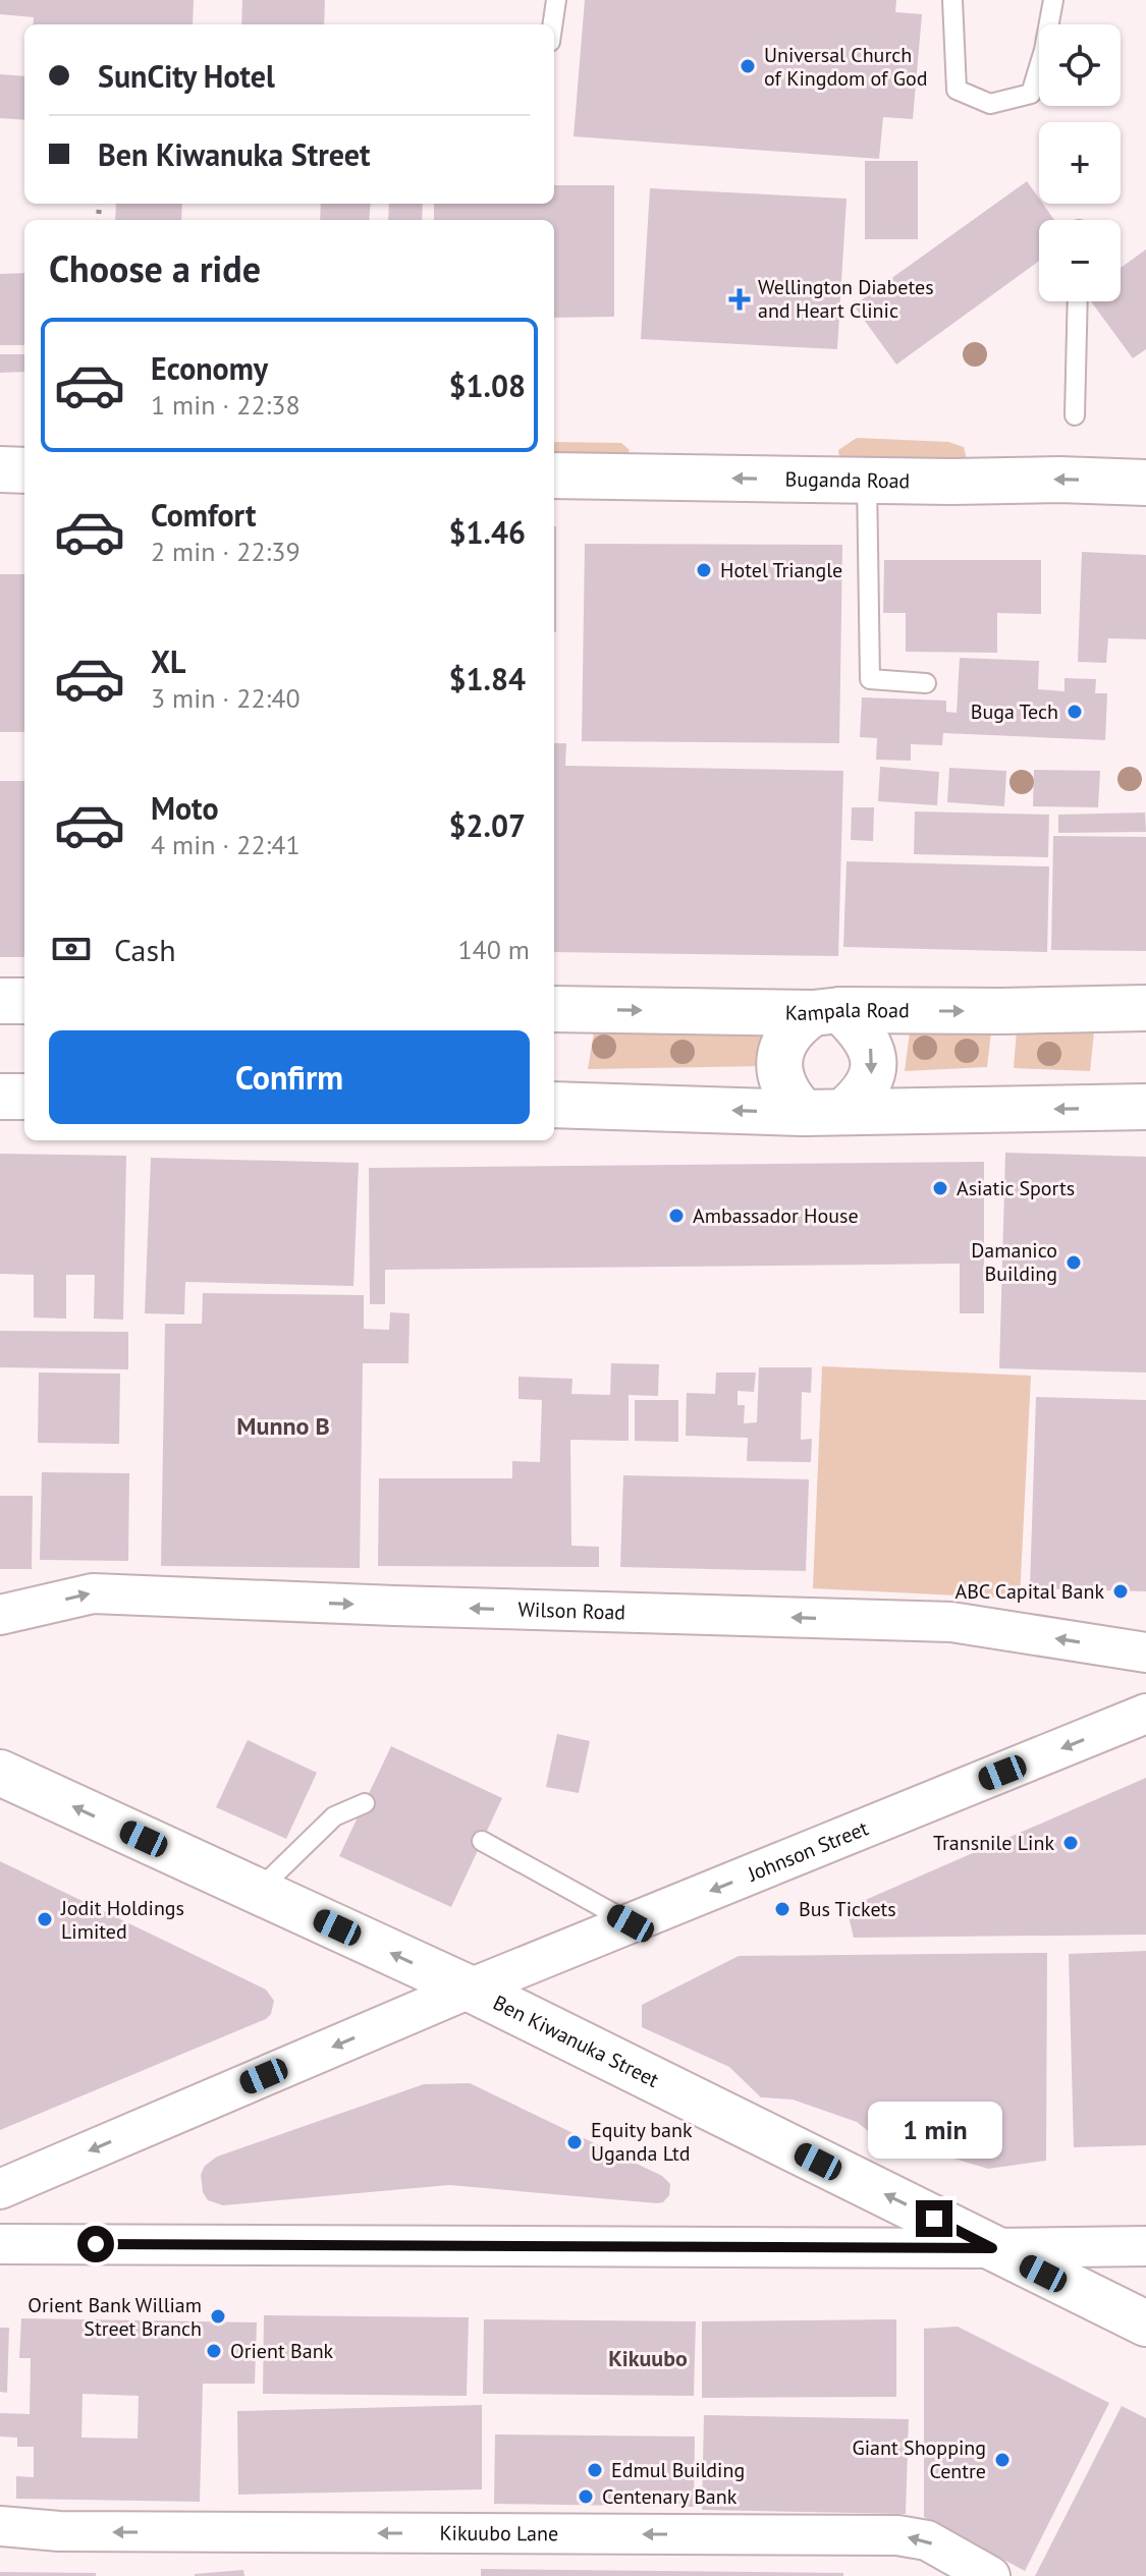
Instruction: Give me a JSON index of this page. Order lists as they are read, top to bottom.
{
  "streets": {
    "main road": ["Buganda Road", "Kampala Road", "Ben Kiwanuka Street"],
    "street": ["Wilson Road", "Johnson Street", "Kikuubo Lane"]
  },
  "crossings": [
    ["Johnson Street", "Ben Kiwanuka Street"]
  ],
  "one_way": ["Buganda Road", "Ben Kiwanuka Street"],
  "districts": ["Munno B", "Kikuubo"],
  "places": {
    "other": [
      "Universal Church of Kingdom of God",
      "Hotel Triangle",
      "Buga Tech",
      "Asiatic Sports",
      "Ambassador House",
      "Damanico Building",
      "ABC Capital Bank",
      "Transnile Link",
      "Bus Tickets",
      "Jodit Holdings Limited",
      "Equity bank Uganda Ltd",
      "Orient Bank William Street Branch",
      "Orient Bank",
      "Giant Shopping Centre",
      "Edmul Building",
      "Centenary Bank"
    ],
    "health": ["Wellington Diabetes and Heart Clinic"]
  },
  "page": {
    "map_buttons": ["+", "−"],
    "banner": ["SunCity Hotel", "Ben Kiwanuka Street"],
    "heading": "Choose a ride",
    "list": [
      {
        "name": "Economy",
        "note": "1 min · 22:38",
        "value": "$1.08"
      },
      {
        "name": "Comfort",
        "note": "2 min · 22:39",
        "value": "$1.46"
      },
      {
        "name": "XL",
        "note": "3 min · 22:40",
        "value": "$1.84"
      },
      {
        "name": "Moto",
        "note": "4 min · 22:41",
        "value": "$2.07"
      }
    ],
    "pay": ["Cash", "140 m"],
    "buttons": "Confirm",
    "bubble": "1 min"
  }
}
